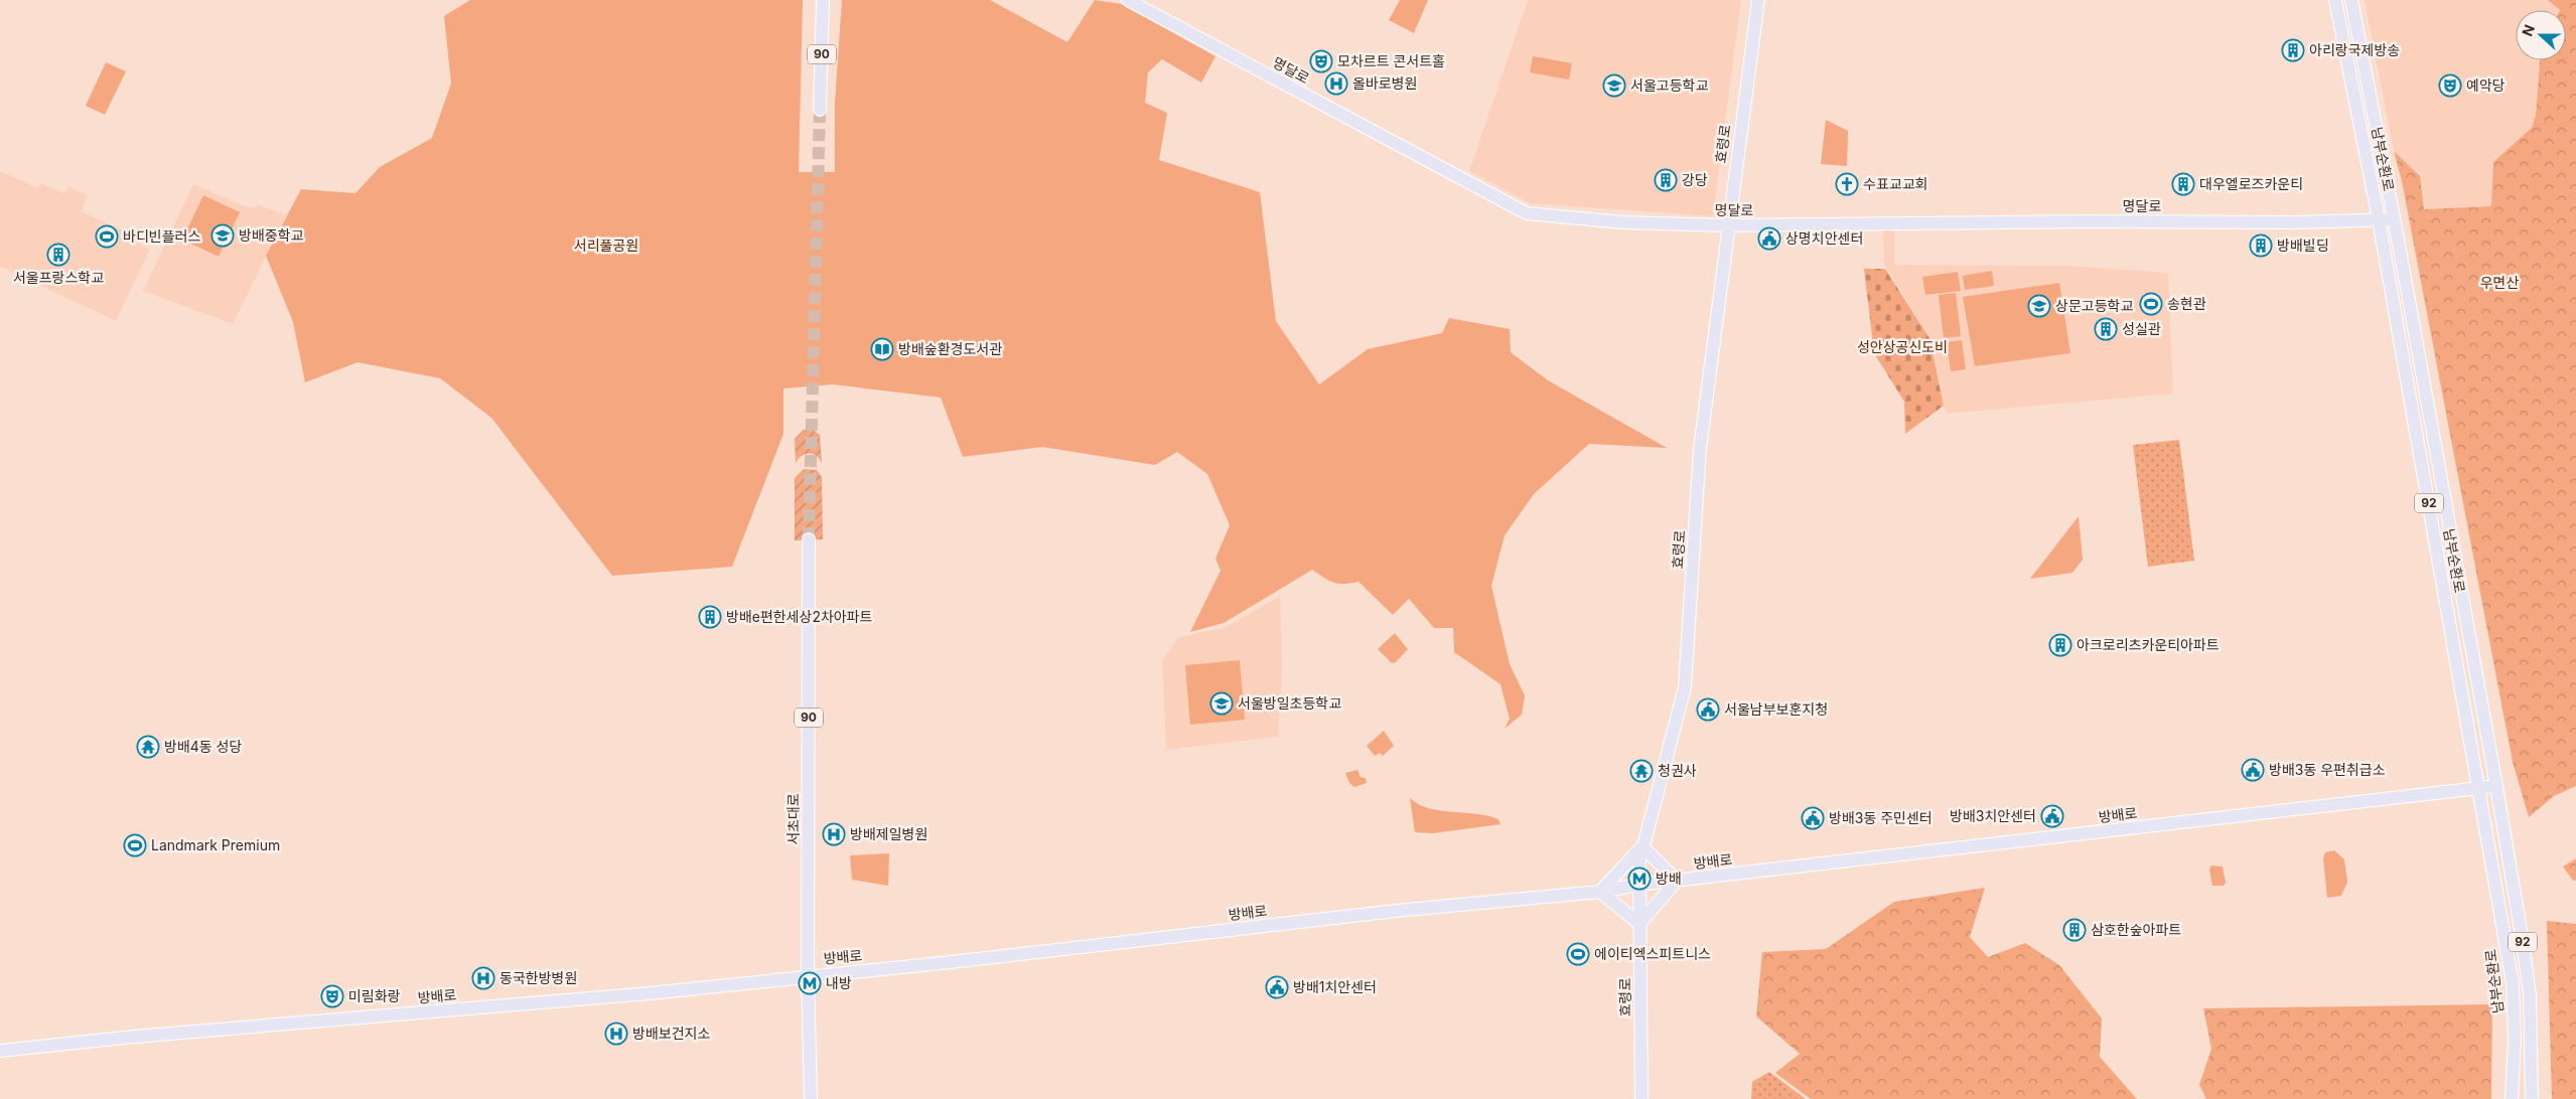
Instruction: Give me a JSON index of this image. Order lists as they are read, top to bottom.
{
  "streets": {
    "main road": [
      "90",
      "명달로",
      "효령로",
      "남부순환로",
      "92",
      "방배로",
      "서초대로"
    ]
  },
  "crossings": [
    ["명달로", "효령로"],
    ["명달로", "남부순환로"],
    ["효령로", "방배로"],
    ["남부순환로", "방배로"],
    ["방배로", "서초대로"]
  ],
  "parks": ["서리풀공원", "우면산", "성안상공신도비"],
  "places": {
    "building": [
      "아리랑국제방송",
      "강당",
      "대우엘로즈카운티",
      "방배빌딩",
      "서울프랑스학교",
      "성실관",
      "방배e편한세상2차아파트",
      "아크로리츠카운티아파트",
      "삼호한숲아파트"
    ],
    "theatre": ["모차르트 콘서트홀", "예악당", "미림화랑"],
    "hospital": [
      "올바로병원",
      "방배제일병원",
      "동국한방병원",
      "방배보건지소"
    ],
    "school or university": [
      "서울고등학교",
      "방배중학교",
      "상문고등학교",
      "서울방일초등학교"
    ],
    "church": ["수표교교회"],
    "sports": [
      "바디빈플러스",
      "송현관",
      "Landmark Premium",
      "에이티엑스피트니스"
    ],
    "public building": [
      "상명치안센터",
      "서울남부보훈지청",
      "방배3동 우편취급소",
      "방배3치안센터",
      "방배3동 주민센터",
      "방배1치안센터"
    ],
    "library": ["방배숲환경도서관"],
    "temple": ["방배4동 성당", "청권사"],
    "metro station": ["방배", "내방"]
  },
  "north": "left"
}
